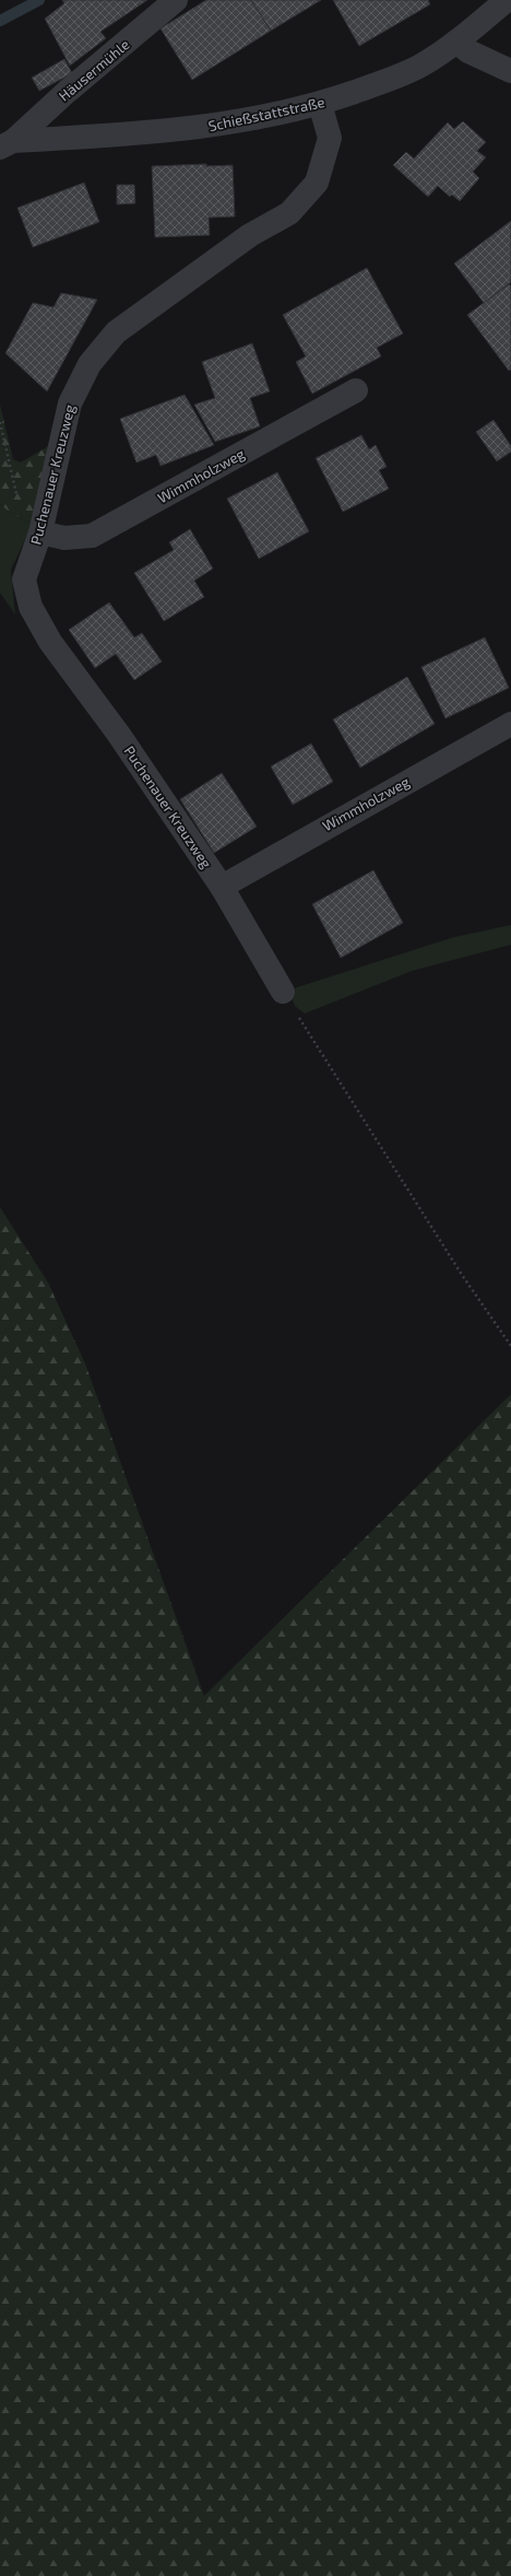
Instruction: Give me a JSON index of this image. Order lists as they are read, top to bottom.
{
  "streets": {
    "street": [
      "Häusermühle",
      "Schießstattstraße",
      "Puchenauer Kreuzweg",
      "Wimmholzweg"
    ]
  },
  "crossings": [
    ["Häusermühle", "Schießstattstraße"],
    ["Schießstattstraße", "Puchenauer Kreuzweg"],
    ["Puchenauer Kreuzweg", "Wimmholzweg"]
  ]
}
